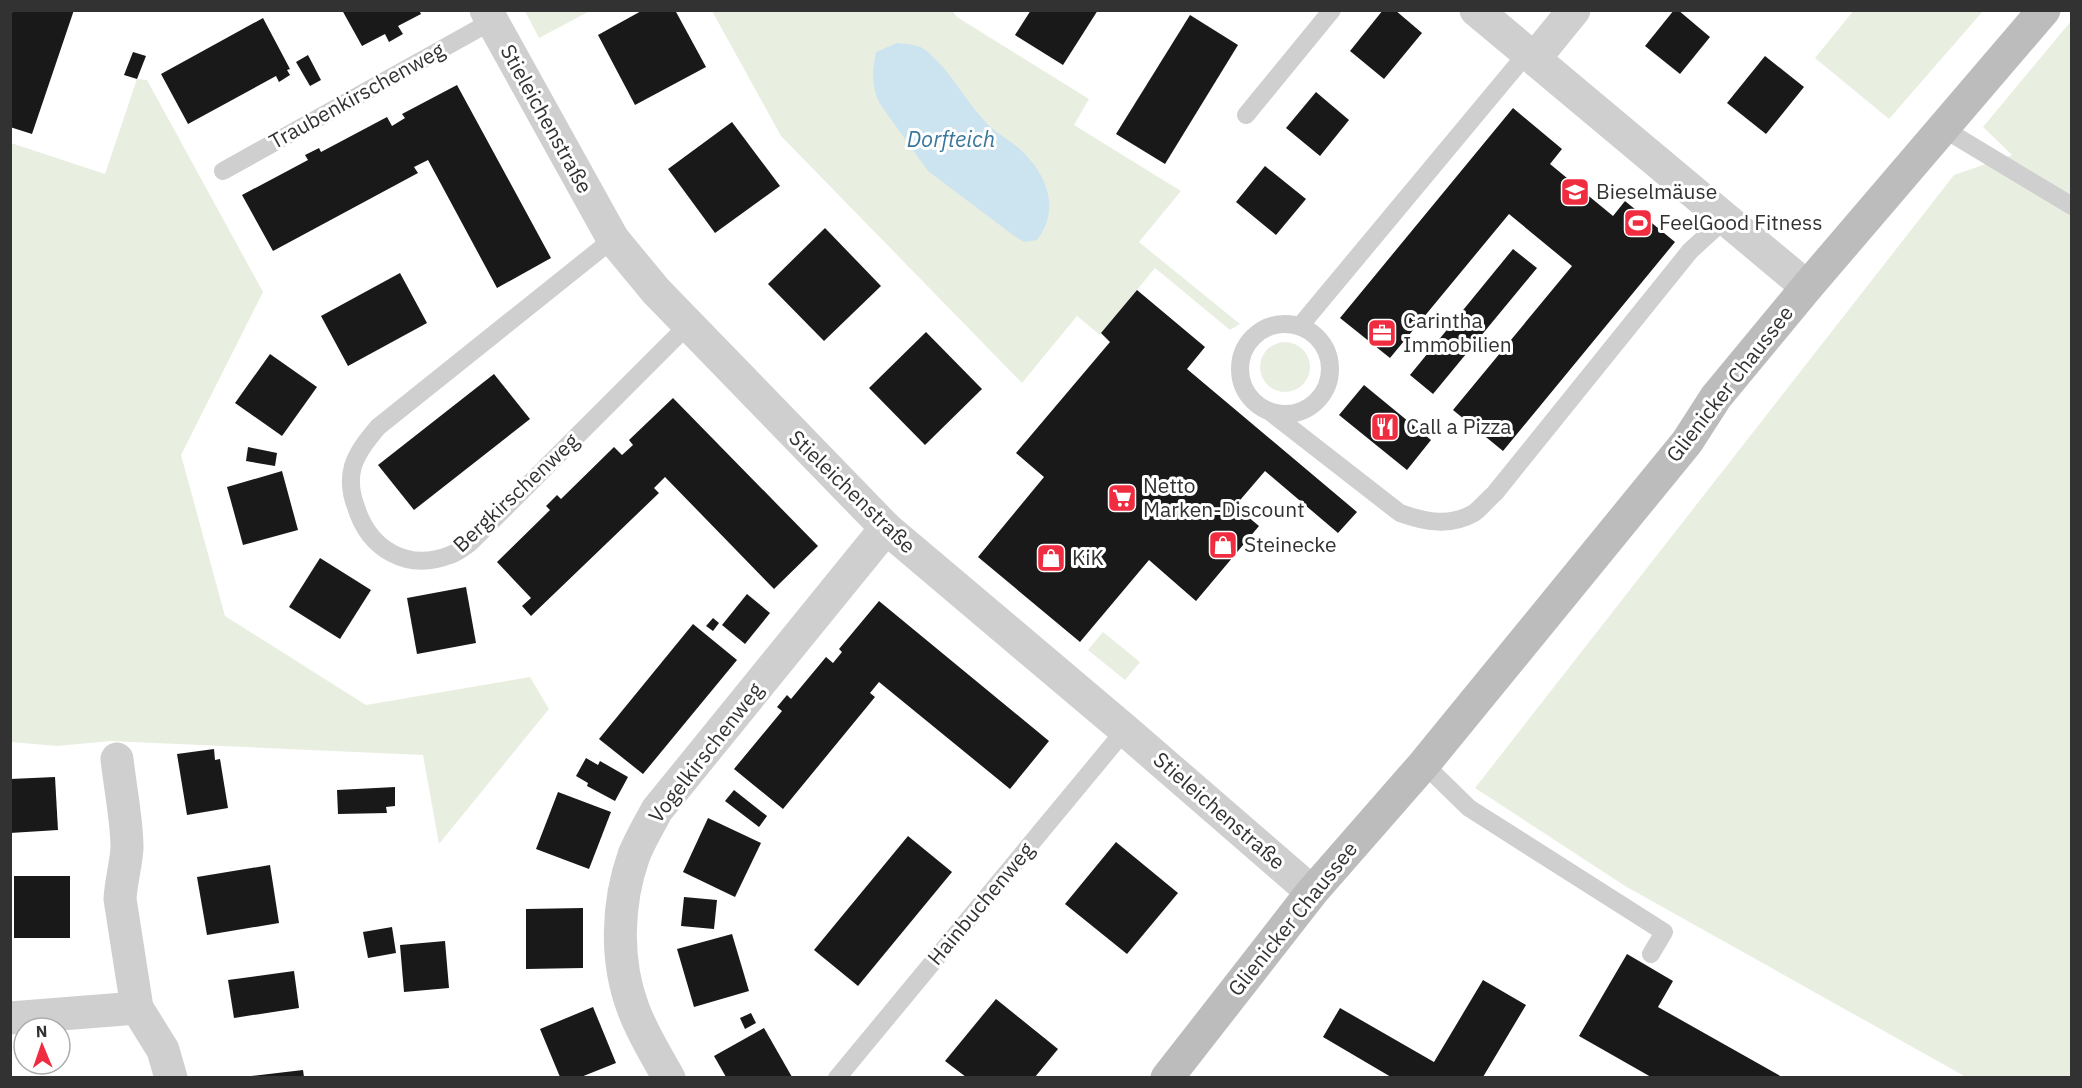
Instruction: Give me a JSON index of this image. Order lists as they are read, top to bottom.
{
  "streets": {
    "main road": ["Glienicker Chaussee"],
    "street": ["Stieleichenstraße", "Vogelkirschenweg"],
    "lane": ["Traubenkirschenweg", "Bergkirschenweg", "Hainbuchenweg"]
  },
  "crossings": [
    ["Traubenkirschenweg", "Stieleichenstraße"],
    ["Stieleichenstraße", "Glienicker Chaussee"],
    ["Stieleichenstraße", "Bergkirschenweg"],
    ["Stieleichenstraße", "Vogelkirschenweg"],
    ["Stieleichenstraße", "Hainbuchenweg"]
  ],
  "water": ["Dorfteich"],
  "places": {
    "school or university": ["Bieselmäuse"],
    "sports": ["FeelGood Fitness"],
    "office": ["Carintha Immobilien"],
    "restaurant": ["Call a Pizza"],
    "supermarket": ["Netto Marken-Discount"],
    "shop": ["Steinecke", "KiK"]
  },
  "north": "top"
}
